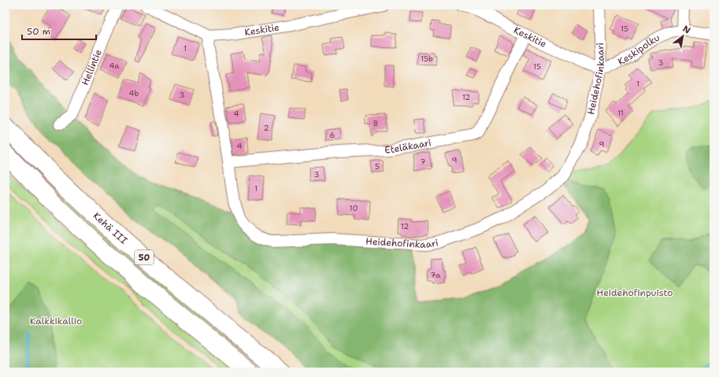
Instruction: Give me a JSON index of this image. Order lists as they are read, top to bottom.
{
  "streets": {
    "highway": ["Kehä III", "50"],
    "street": [
      "Keskitie",
      "Keskipolku",
      "Hellintie",
      "Heidehofinkaari",
      "Eteläkaari"
    ]
  },
  "crossings": [
    ["Keskitie", "Keskipolku"],
    ["Keskitie", "Heidehofinkaari"],
    ["Keskitie", "Eteläkaari"],
    ["Keskipolku", "Heidehofinkaari"],
    ["Heidehofinkaari", "Eteläkaari"]
  ],
  "parks": ["Heidehofinpuisto", "Kalkkikallio"],
  "house_numbers": [
    "15",
    "1",
    "15b",
    "3",
    "4a",
    "15",
    "1",
    "4b",
    "3",
    "12",
    "11",
    "4",
    "8",
    "2",
    "6",
    "9",
    "4",
    "9",
    "7",
    "5",
    "3",
    "1",
    "10",
    "12",
    "7a"
  ],
  "scale_bar": "50 m",
  "north": "top right"
}
